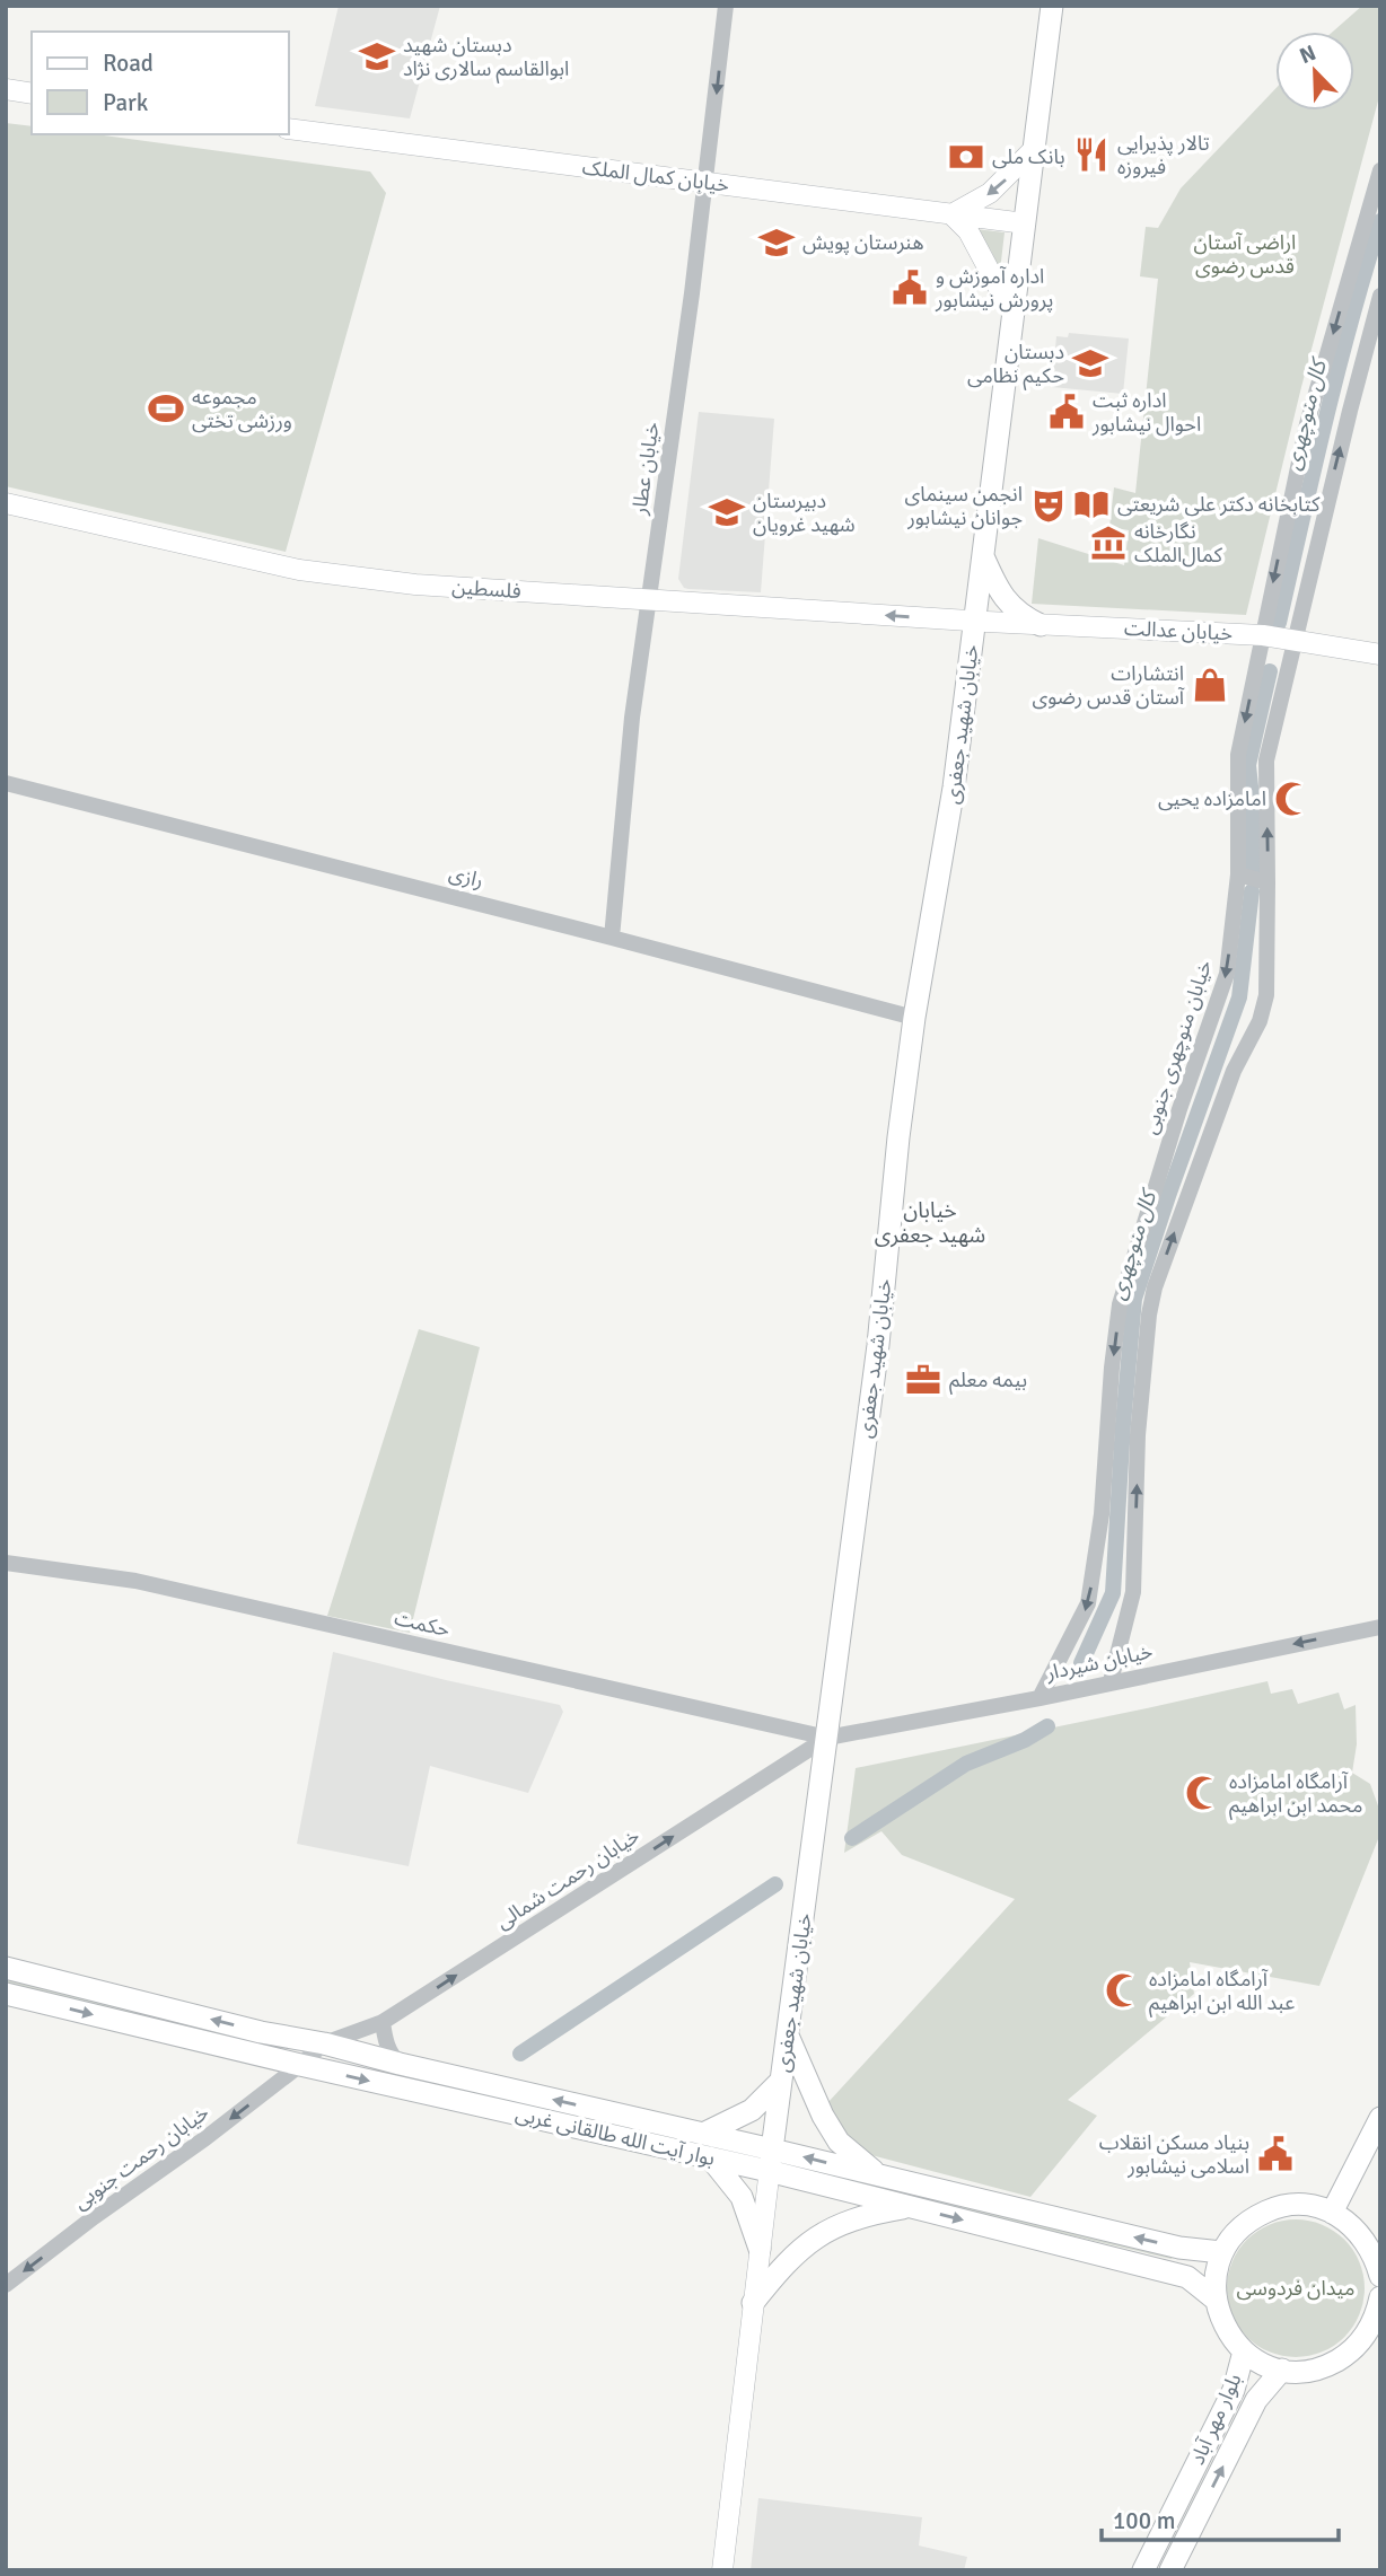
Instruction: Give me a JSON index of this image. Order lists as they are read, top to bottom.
{
  "streets": {
    "main road": [
      "خیابان کمال الملک",
      "فلسطین",
      "خیابان عدالت",
      "خیابان شهید جعفری",
      "بوار آیت الله طالقانی غربی",
      "بلوار مهر آباد"
    ],
    "street": [
      "خیابان عطار",
      "رازی",
      "خیابان منوچهری جنوبی",
      "حکمت",
      "خیابان شیردار",
      "خیابان رحمت شمالی",
      "خیابان رحمت جنوبی"
    ]
  },
  "crossings": [
    ["خیابان کمال الملک", "خیابان عطار"],
    ["خیابان کمال الملک", "خیابان شهید جعفری"],
    ["خیابان عطار", "فلسطین"],
    ["خیابان عطار", "رازی"],
    ["فلسطین", "خیابان عدالت"],
    ["فلسطین", "خیابان شهید جعفری"],
    ["خیابان عدالت", "خیابان شهید جعفری"],
    ["خیابان عدالت", "خیابان منوچهری جنوبی"],
    ["خیابان شهید جعفری", "رازی"],
    ["خیابان شهید جعفری", "حکمت"],
    ["خیابان شهید جعفری", "خیابان شیردار"],
    ["خیابان شهید جعفری", "خیابان رحمت شمالی"],
    ["خیابان شهید جعفری", "بوار آیت الله طالقانی غربی"],
    ["خیابان منوچهری جنوبی", "خیابان شیردار"],
    ["حکمت", "خیابان شیردار"],
    ["حکمت", "خیابان رحمت شمالی"],
    ["خیابان شیردار", "خیابان رحمت شمالی"],
    ["خیابان رحمت شمالی", "بوار آیت الله طالقانی غربی"],
    ["خیابان رحمت شمالی", "خیابان رحمت جنوبی"],
    ["بوار آیت الله طالقانی غربی", "خیابان رحمت جنوبی"]
  ],
  "one_way": ["خیابان شیردار", "خیابان رحمت شمالی", "خیابان رحمت جنوبی"],
  "districts": ["خیابان شهید جعفری"],
  "water": ["کال منوچهری"],
  "parks": ["اراضی آستان قدس رضوی", "میدان فردوسی"],
  "places": {
    "school or university": [
      "دبستان شهید ابوالقاسم سالاری نژاد",
      "هنرستان پویش",
      "دبستان حکیم نظامی",
      "دبیرستان شهید غرویان"
    ],
    "restaurant": ["تالار پذیرایی فیروزه"],
    "bank": ["بانک ملی"],
    "public building": ["اداره آموزش و پرورش نیشابور", "اداره ثبت احوال نیشابور", "بنیاد مسکن انقلاب اسلامی نیشابور"],
    "sports": ["مجموعه ورزشی تختی"],
    "library": ["کتابخانه دکتر علی شریعتی"],
    "theatre": ["انجمن سینمای جوانان نیشابور"],
    "museum": ["نگارخانه کمال‌الملک"],
    "shop": ["انتشارات آستان قدس رضوی"],
    "mosque": ["امامزاده یحیی", "آرامگاه امامزاده محمد ابن ابراهیم", "آرامگاه امامزاده عبد الله ابن ابراهیم"],
    "office": ["بیمه معلم"]
  },
  "legend": ["Road", "Park"],
  "scale_bar": "100 m",
  "north": "top left"
}
